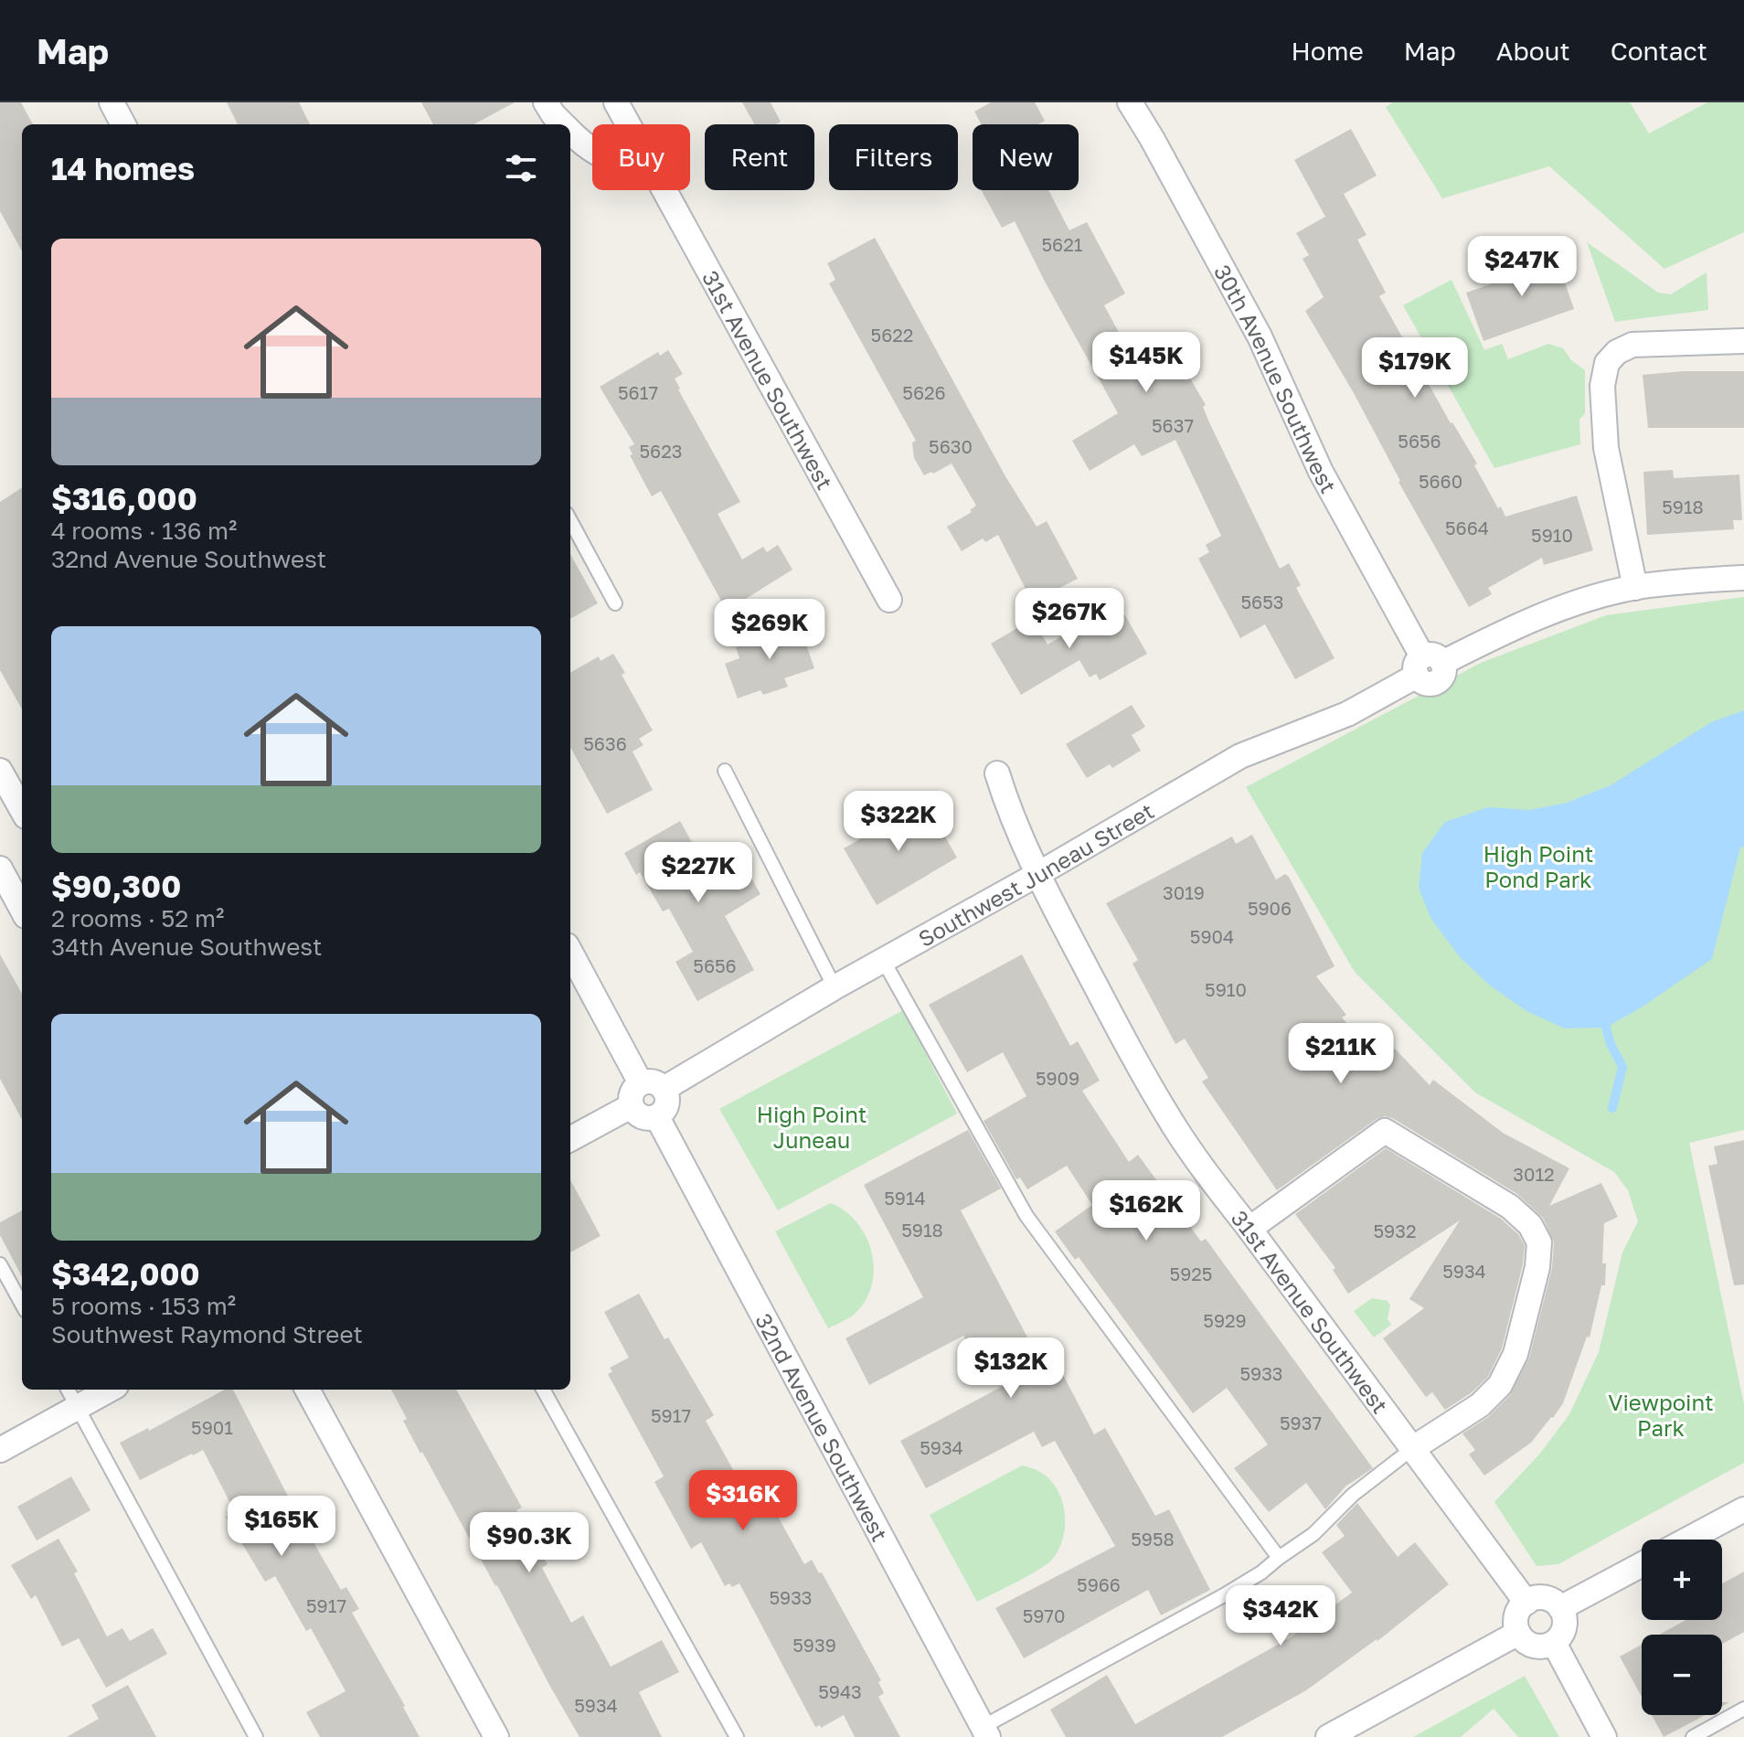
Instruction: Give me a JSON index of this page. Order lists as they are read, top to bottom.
{
  "streets": {
    "street": [
      "31st Avenue Southwest",
      "30th Avenue Southwest",
      "Southwest Juneau Street",
      "32nd Avenue Southwest"
    ]
  },
  "crossings": [
    ["31st Avenue Southwest", "Southwest Juneau Street"],
    ["30th Avenue Southwest", "Southwest Juneau Street"],
    ["Southwest Juneau Street", "32nd Avenue Southwest"]
  ],
  "parks": ["High Point Pond Park", "High Point Juneau", "Viewpoint Park"],
  "house_numbers": [
    "5621",
    "5622",
    "5617",
    "5626",
    "5637",
    "5656",
    "5630",
    "5623",
    "5660",
    "5918",
    "5664",
    "5910",
    "5653",
    "5636",
    "3019",
    "5906",
    "5904",
    "5656",
    "5910",
    "5909",
    "3012",
    "5914",
    "5918",
    "5932",
    "5934",
    "5925",
    "5929",
    "5933",
    "5917",
    "5937",
    "5901",
    "5934",
    "5958",
    "5966",
    "5933",
    "5917",
    "5970",
    "5939",
    "5943",
    "5934"
  ],
  "page": {
    "header": "Map",
    "nav": [
      "Home",
      "Map",
      "About",
      "Contact"
    ],
    "chip": [
      "Buy",
      "Rent",
      "Filters",
      "New"
    ],
    "heading": "14 homes",
    "list": [
      {
        "name": "$316,000",
        "note": "4 rooms · 136 m² · 32nd Avenue Southwest"
      },
      {
        "name": "$90,300",
        "note": "2 rooms · 52 m² · 34th Avenue Southwest"
      },
      {
        "name": "$342,000",
        "note": "5 rooms · 153 m² · Southwest Raymond Street"
      }
    ],
    "price": [
      "$247K",
      "$145K",
      "$179K",
      "$267K",
      "$269K",
      "$322K",
      "$227K",
      "$211K",
      "$162K",
      "$132K",
      "$316K",
      "$165K",
      "$90.3K",
      "$342K"
    ],
    "map_buttons": ["+", "−"]
  }
}
